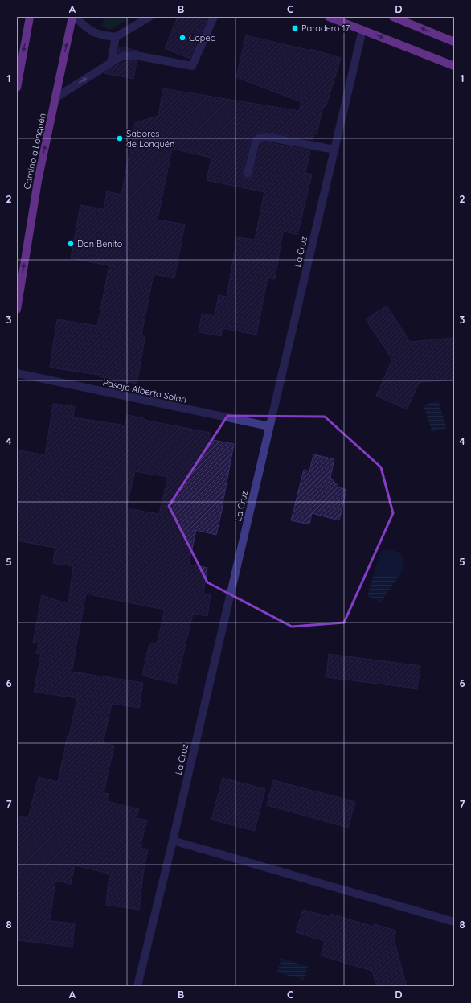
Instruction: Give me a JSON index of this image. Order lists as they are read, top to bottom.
{
  "streets": {
    "main road": ["Camino a Lonquén"],
    "street": ["La Cruz", "Pasaje Alberto Solari"]
  },
  "crossings": [
    ["La Cruz", "Pasaje Alberto Solari"]
  ],
  "one_way": ["Camino a Lonquén"],
  "places": {
    "transit": ["Paradero 17"],
    "other": ["Copec", "Sabores de Lonquén", "Don Benito"]
  },
  "grid": {
    "columns": [
      "A",
      "B",
      "C",
      "D"
    ],
    "rows": [
      "1",
      "2",
      "3",
      "4",
      "5",
      "6",
      "7",
      "8"
    ]
  }
}
